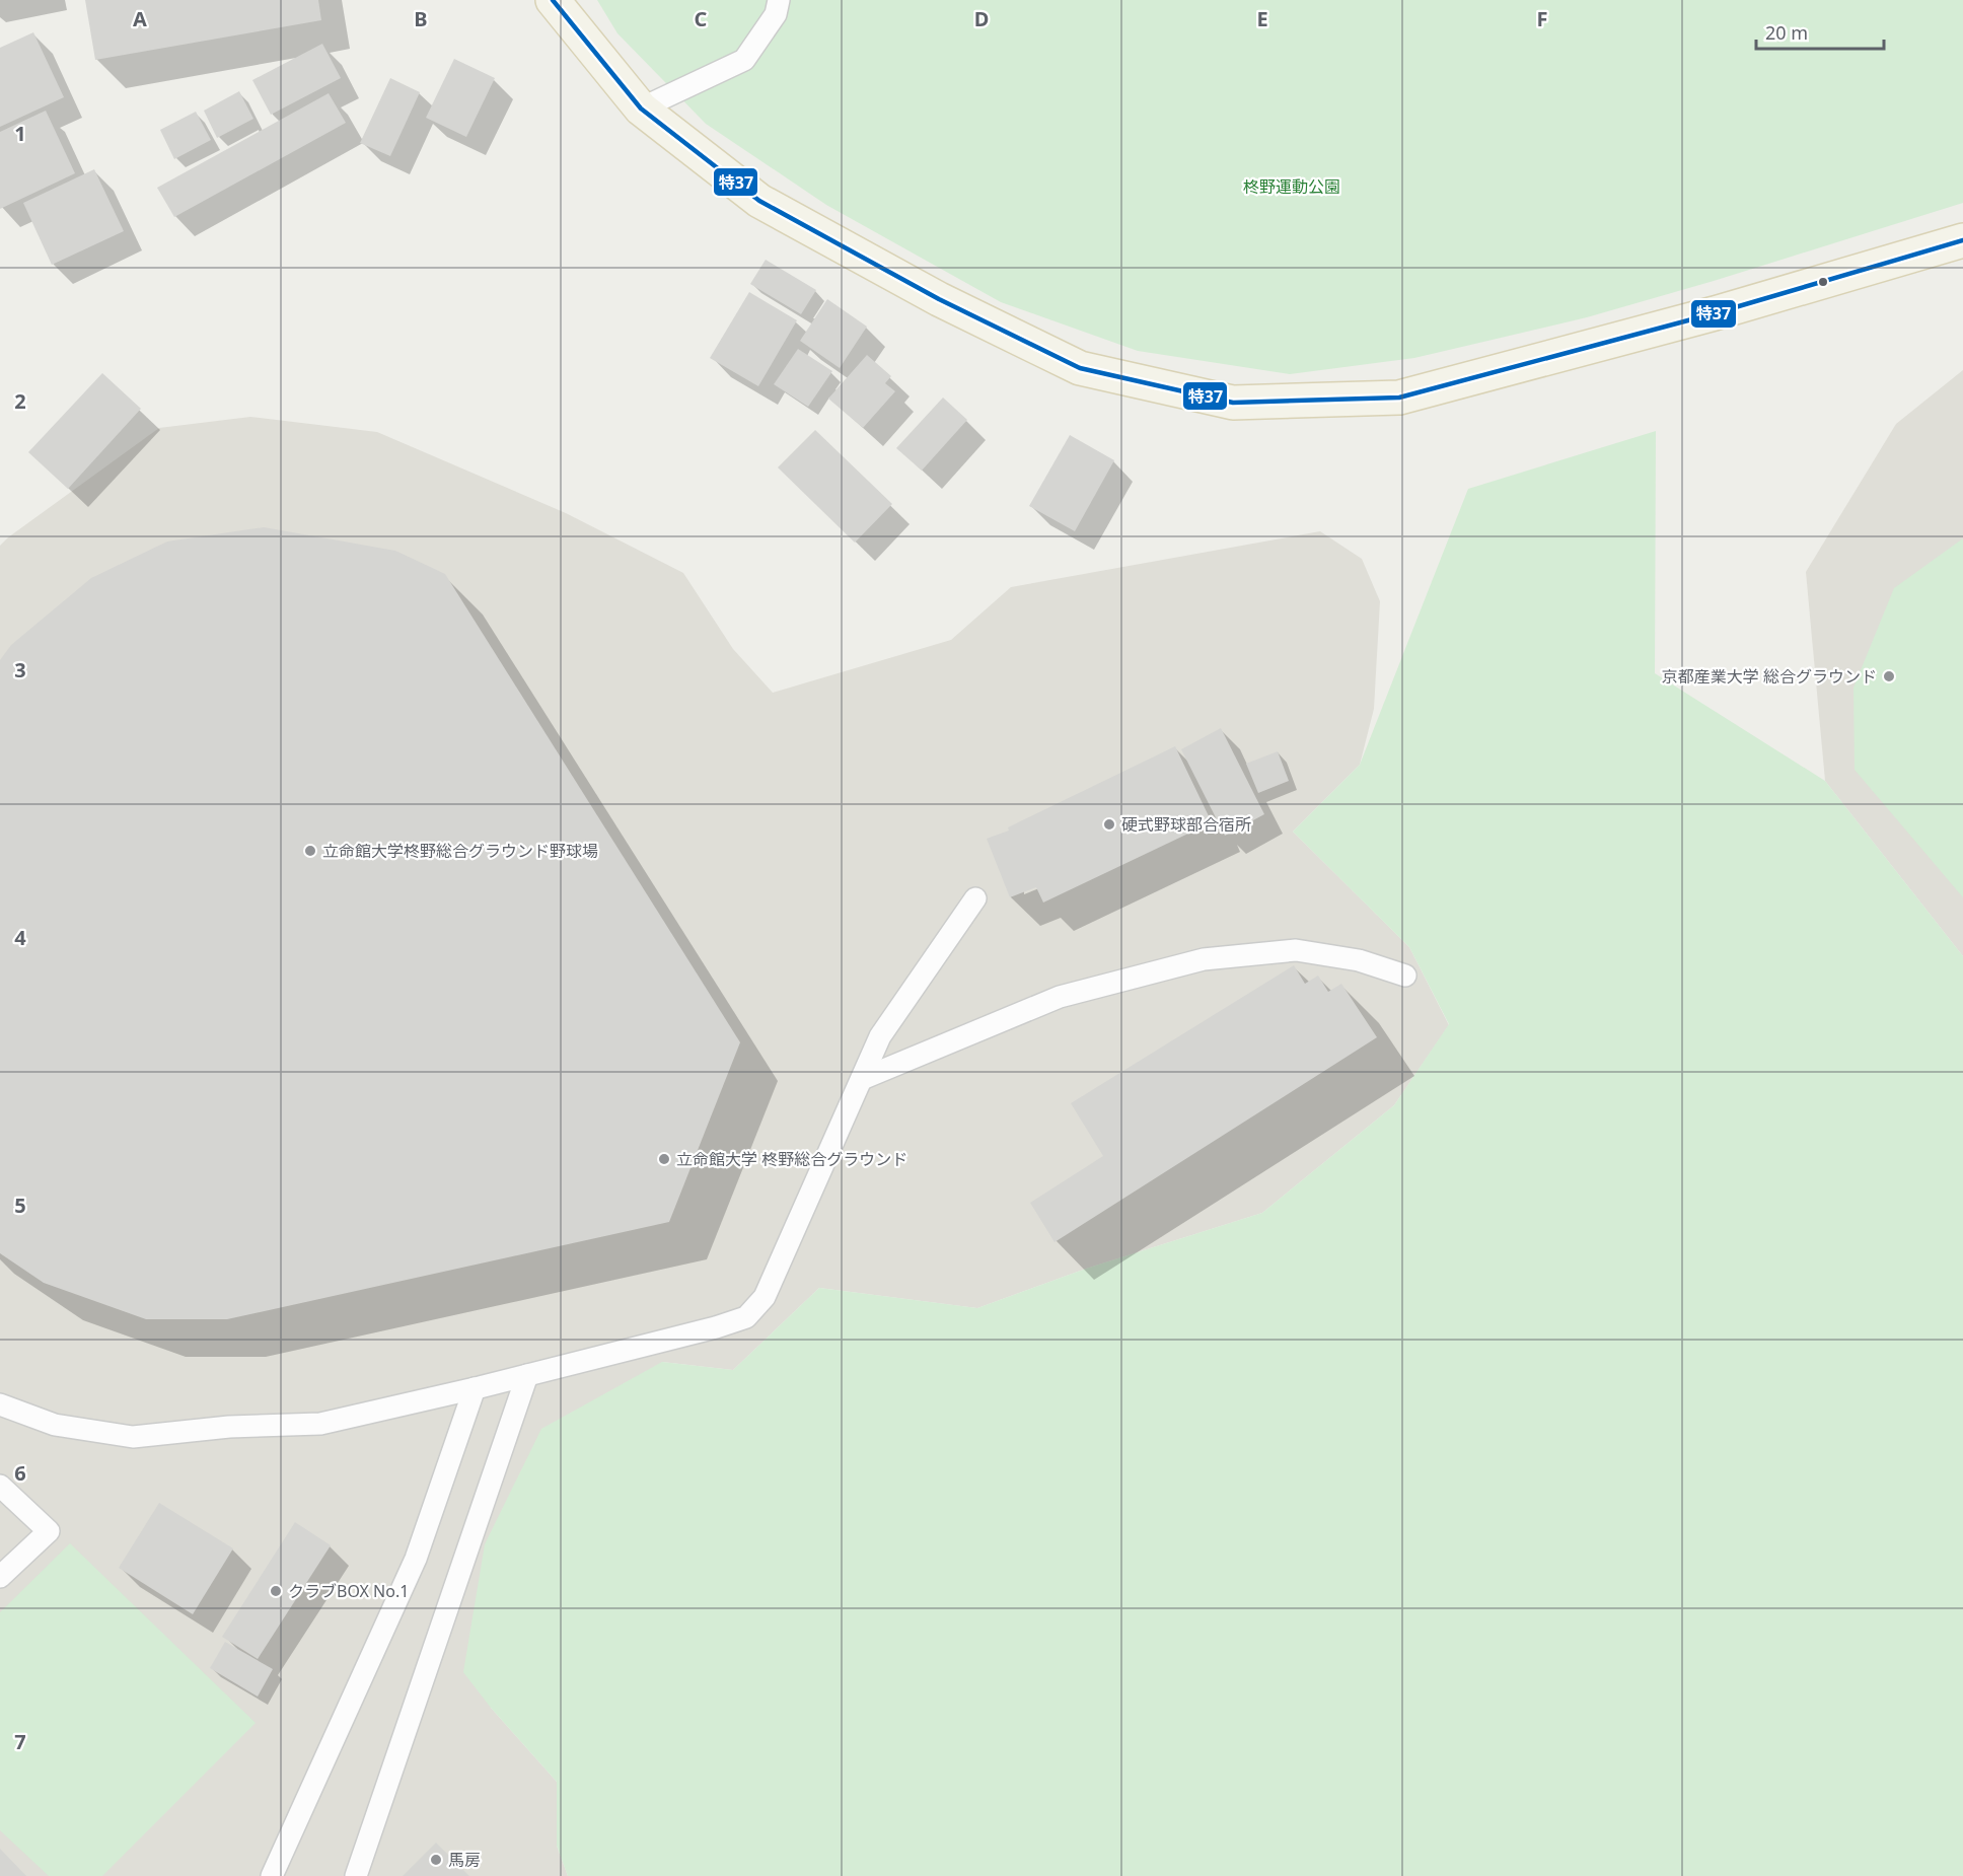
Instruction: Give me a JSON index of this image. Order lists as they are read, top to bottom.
{
  "parks": ["柊野運動公園"],
  "places": [
    "京都産業大学 総合グラウンド",
    "硬式野球部合宿所",
    "立命館大学柊野総合グラウンド野球場",
    "立命館大学 柊野総合グラウンド",
    "クラブBOX No.1",
    "馬房"
  ],
  "lines": ["transit line 特37"],
  "scale_bar": "20 m",
  "grid": {
    "columns": [
      "A",
      "B",
      "C",
      "D",
      "E",
      "F"
    ],
    "rows": [
      "1",
      "2",
      "3",
      "4",
      "5",
      "6",
      "7"
    ]
  }
}
